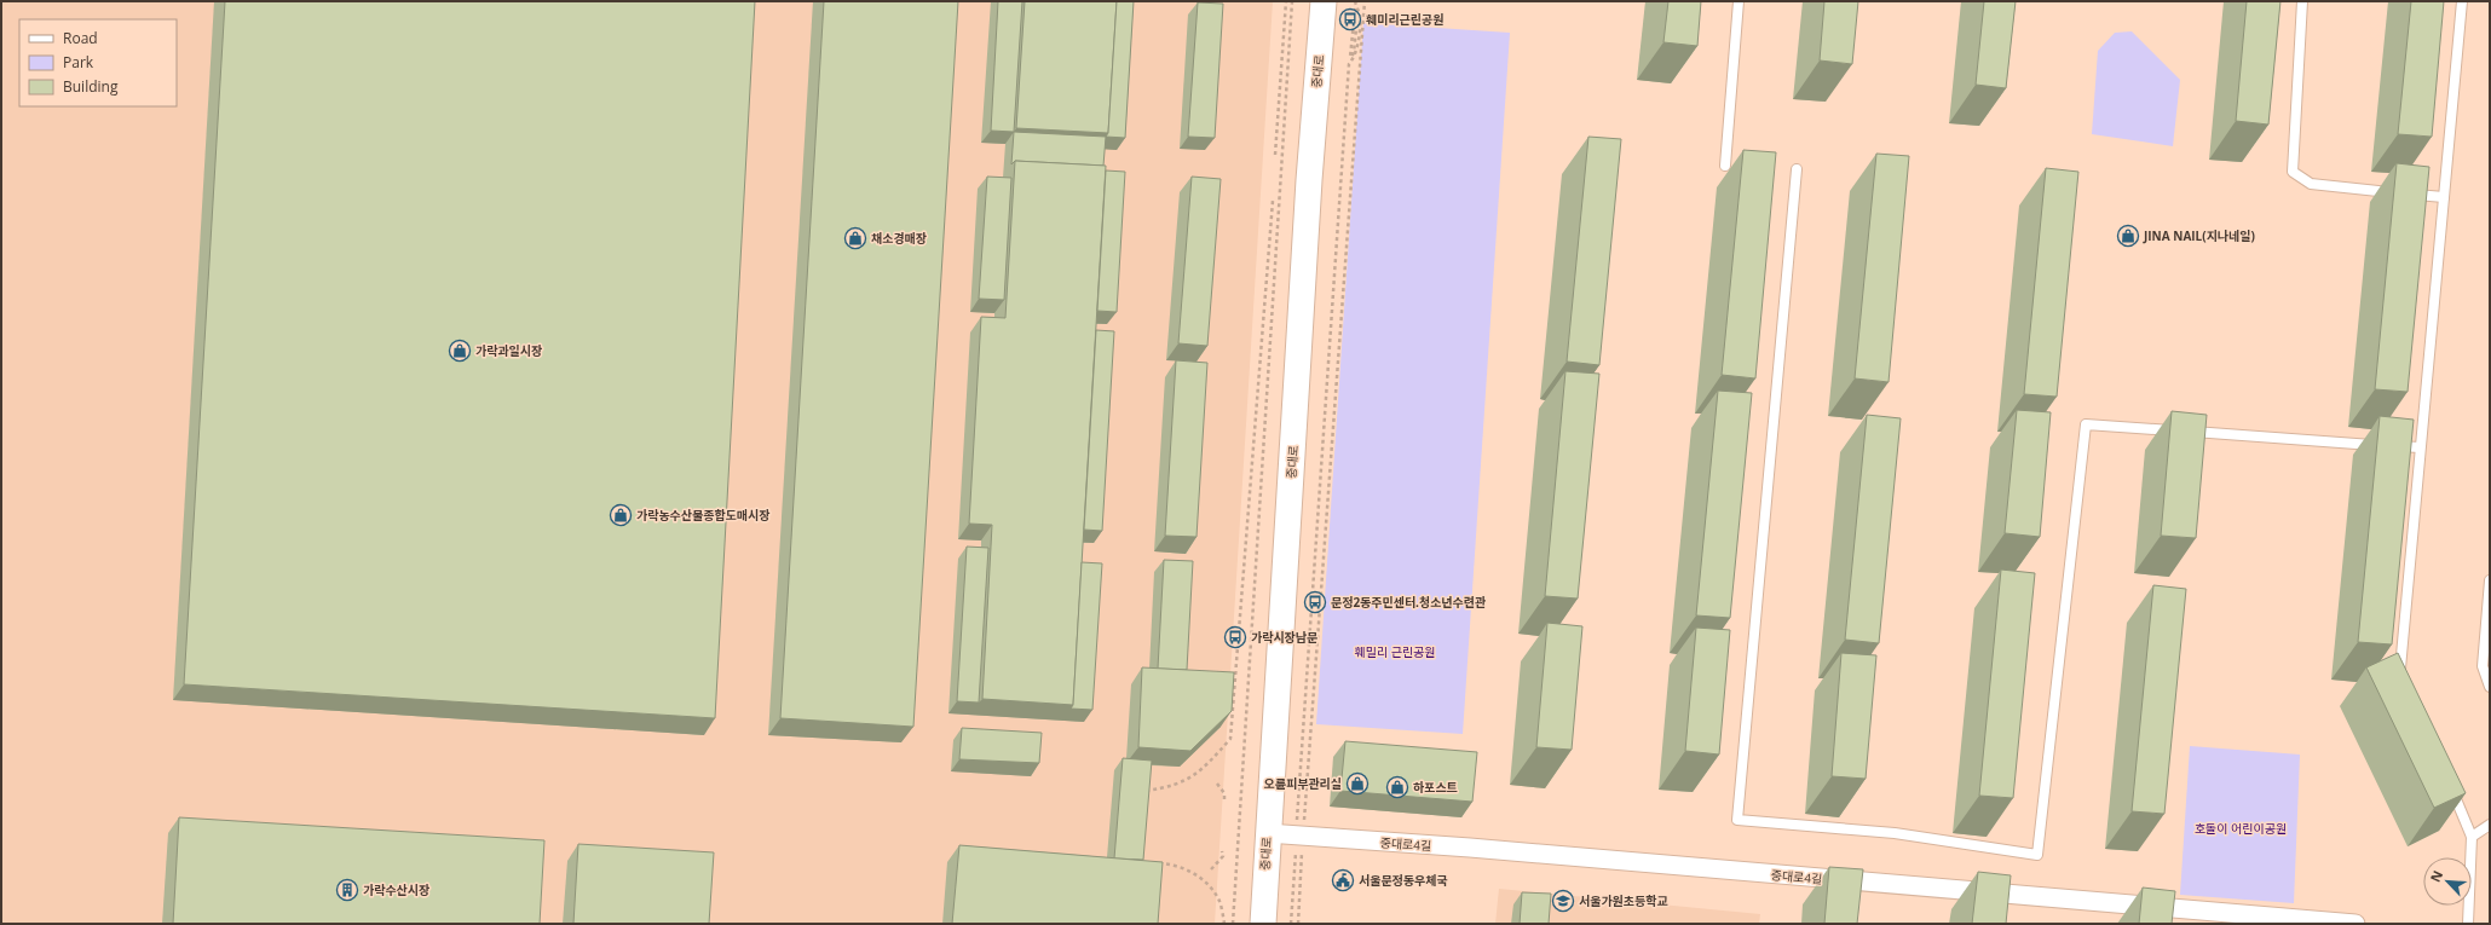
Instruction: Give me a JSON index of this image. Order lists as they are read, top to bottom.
{
  "streets": {
    "main road": ["중대로"],
    "street": ["중대로4길"]
  },
  "crossings": [
    ["중대로", "중대로4길"]
  ],
  "parks": ["훼밀리 근린공원", "호돌이 어린이공원"],
  "places": {
    "bus stop": ["훼미리근린공원", "문정2동주민센터.청소년수련관", "가락시장남문"],
    "shop": [
      "JINA NAIL(지나네일)",
      "채소경매장",
      "가락과일시장",
      "가락농수산물종합도매시장",
      "오륜피부관리실",
      "하포스트"
    ],
    "public building": ["서울문정동우체국"],
    "building": ["가락수산시장"],
    "school or university": ["서울가원초등학교"]
  },
  "legend": ["Road", "Park", "Building"],
  "north": "top left"
}
